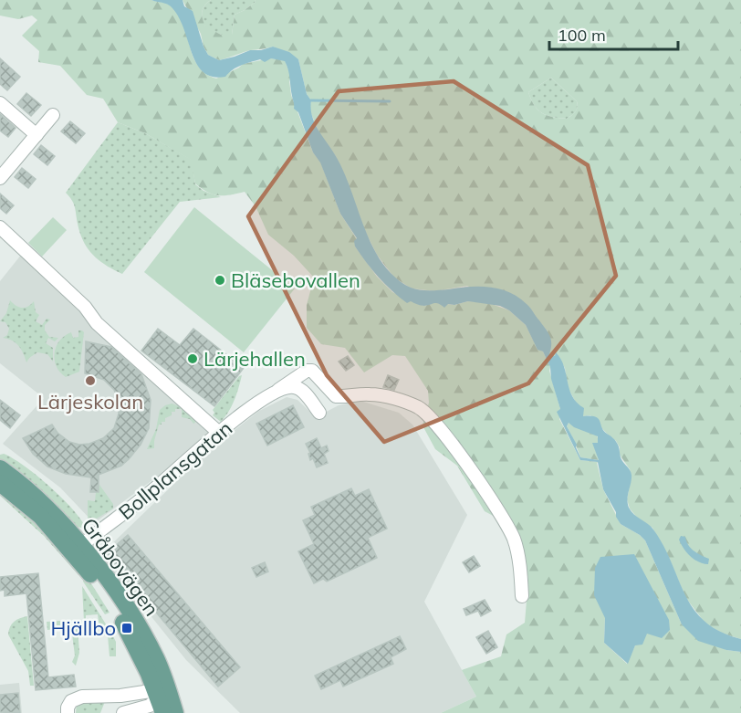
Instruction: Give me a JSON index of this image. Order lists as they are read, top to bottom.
{
  "streets": {
    "main road": ["Gråbovägen"],
    "street": ["Bollplansgatan"]
  },
  "crossings": [
    ["Bollplansgatan", "Gråbovägen"]
  ],
  "places": {
    "other": ["Bläsebovallen", "Lärjehallen", "Lärjeskolan"],
    "transit": ["Hjällbo"]
  },
  "scale_bar": "100 m"
}
